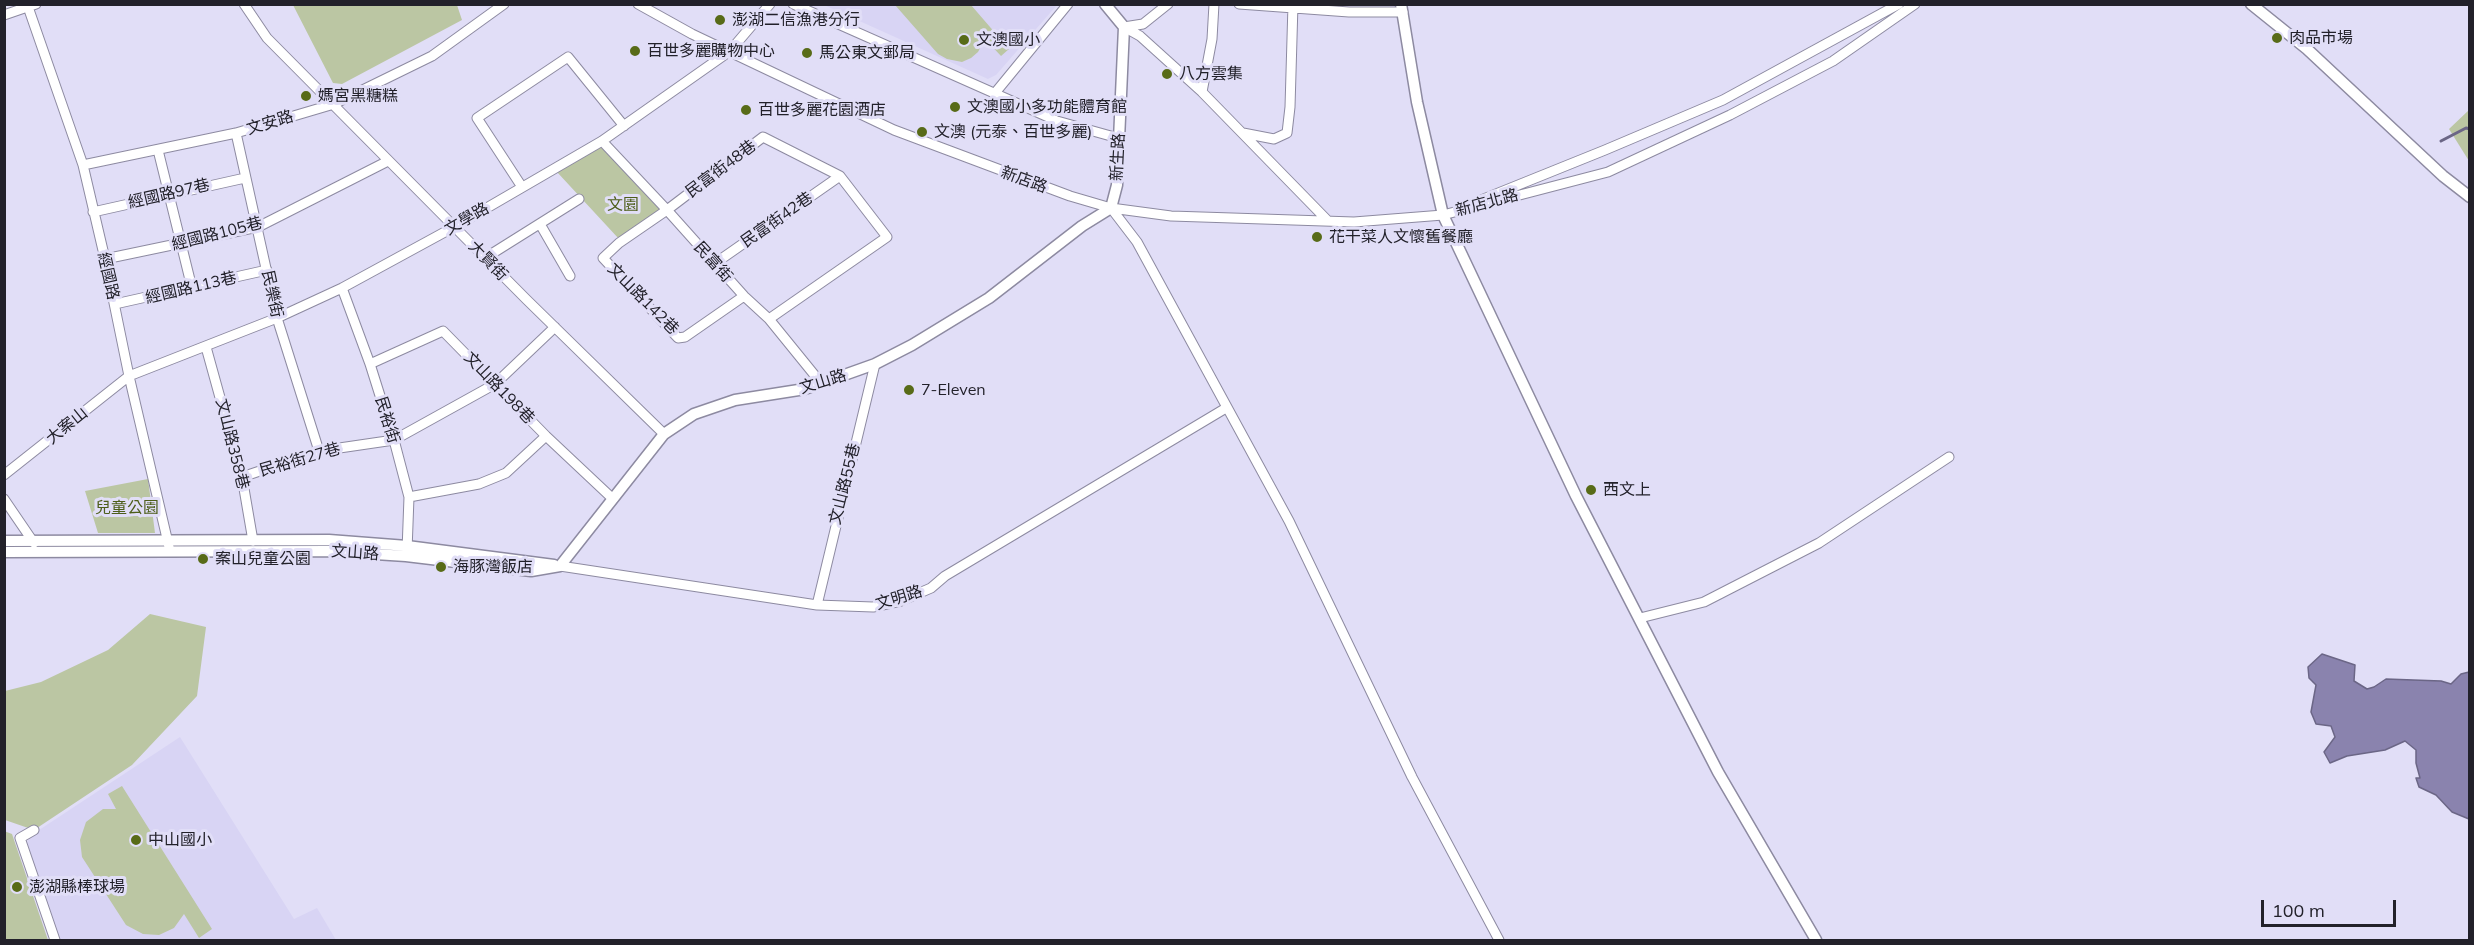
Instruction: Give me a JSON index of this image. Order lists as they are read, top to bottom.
{
  "streets": {
    "main road": ["新生路", "文山路"],
    "street": [
      "文安路",
      "民富街48巷",
      "新店路",
      "經國路97巷",
      "新店北路",
      "文學路",
      "民富街42巷",
      "經國路105巷",
      "大賢街",
      "民富街",
      "經國路",
      "經國路113巷",
      "民樂街",
      "文山路142巷",
      "文山路198巷",
      "民裕街",
      "大案山",
      "文山路358巷",
      "民裕街27巷",
      "文山路55巷",
      "文明路"
    ]
  },
  "crossings": [
    ["文安路", "大賢街"],
    ["文安路", "經國路"],
    ["文安路", "民樂街"],
    ["新生路", "新店路"],
    ["新生路", "文山路"],
    ["民富街48巷", "民富街42巷"],
    ["民富街48巷", "民富街"],
    ["民富街48巷", "文山路142巷"],
    ["新店路", "新店北路"],
    ["新店路", "文學路"],
    ["新店路", "文山路"],
    ["經國路97巷", "經國路"],
    ["經國路97巷", "民樂街"],
    ["文學路", "大賢街"],
    ["文學路", "民富街"],
    ["文學路", "經國路"],
    ["文學路", "民樂街"],
    ["文學路", "民裕街"],
    ["文學路", "大案山"],
    ["文學路", "文山路358巷"],
    ["民富街42巷", "民富街"],
    ["經國路105巷", "大賢街"],
    ["經國路105巷", "經國路"],
    ["經國路105巷", "民樂街"],
    ["大賢街", "文山路"],
    ["大賢街", "民裕街27巷"],
    ["民富街", "文山路142巷"],
    ["民富街", "文山路"],
    ["經國路", "經國路113巷"],
    ["經國路", "文山路"],
    ["經國路", "大案山"],
    ["經國路113巷", "民樂街"],
    ["民樂街", "民裕街27巷"],
    ["文山路", "文山路198巷"],
    ["文山路", "民裕街"],
    ["文山路", "文山路358巷"],
    ["文山路", "文山路55巷"],
    ["文山路", "文明路"],
    ["文山路198巷", "民裕街"],
    ["文山路198巷", "民裕街27巷"],
    ["民裕街", "民裕街27巷"],
    ["文山路358巷", "民裕街27巷"],
    ["文山路55巷", "文明路"]
  ],
  "parks": ["文園", "兒童公園"],
  "places": [
    "澎湖二信漁港分行",
    "肉品市場",
    "文澳國小",
    "百世多麗購物中心",
    "馬公東文郵局",
    "八方雲集",
    "媽宮黑糖糕",
    "文澳國小多功能體育館",
    "百世多麗花園酒店",
    "文澳 (元泰、百世多麗)",
    "花干菜人文懷舊餐廳",
    "7-Eleven",
    "西文上",
    "案山兒童公園",
    "海豚灣飯店",
    "中山國小",
    "澎湖縣棒球場"
  ],
  "scale_bar": "100 m"
}
